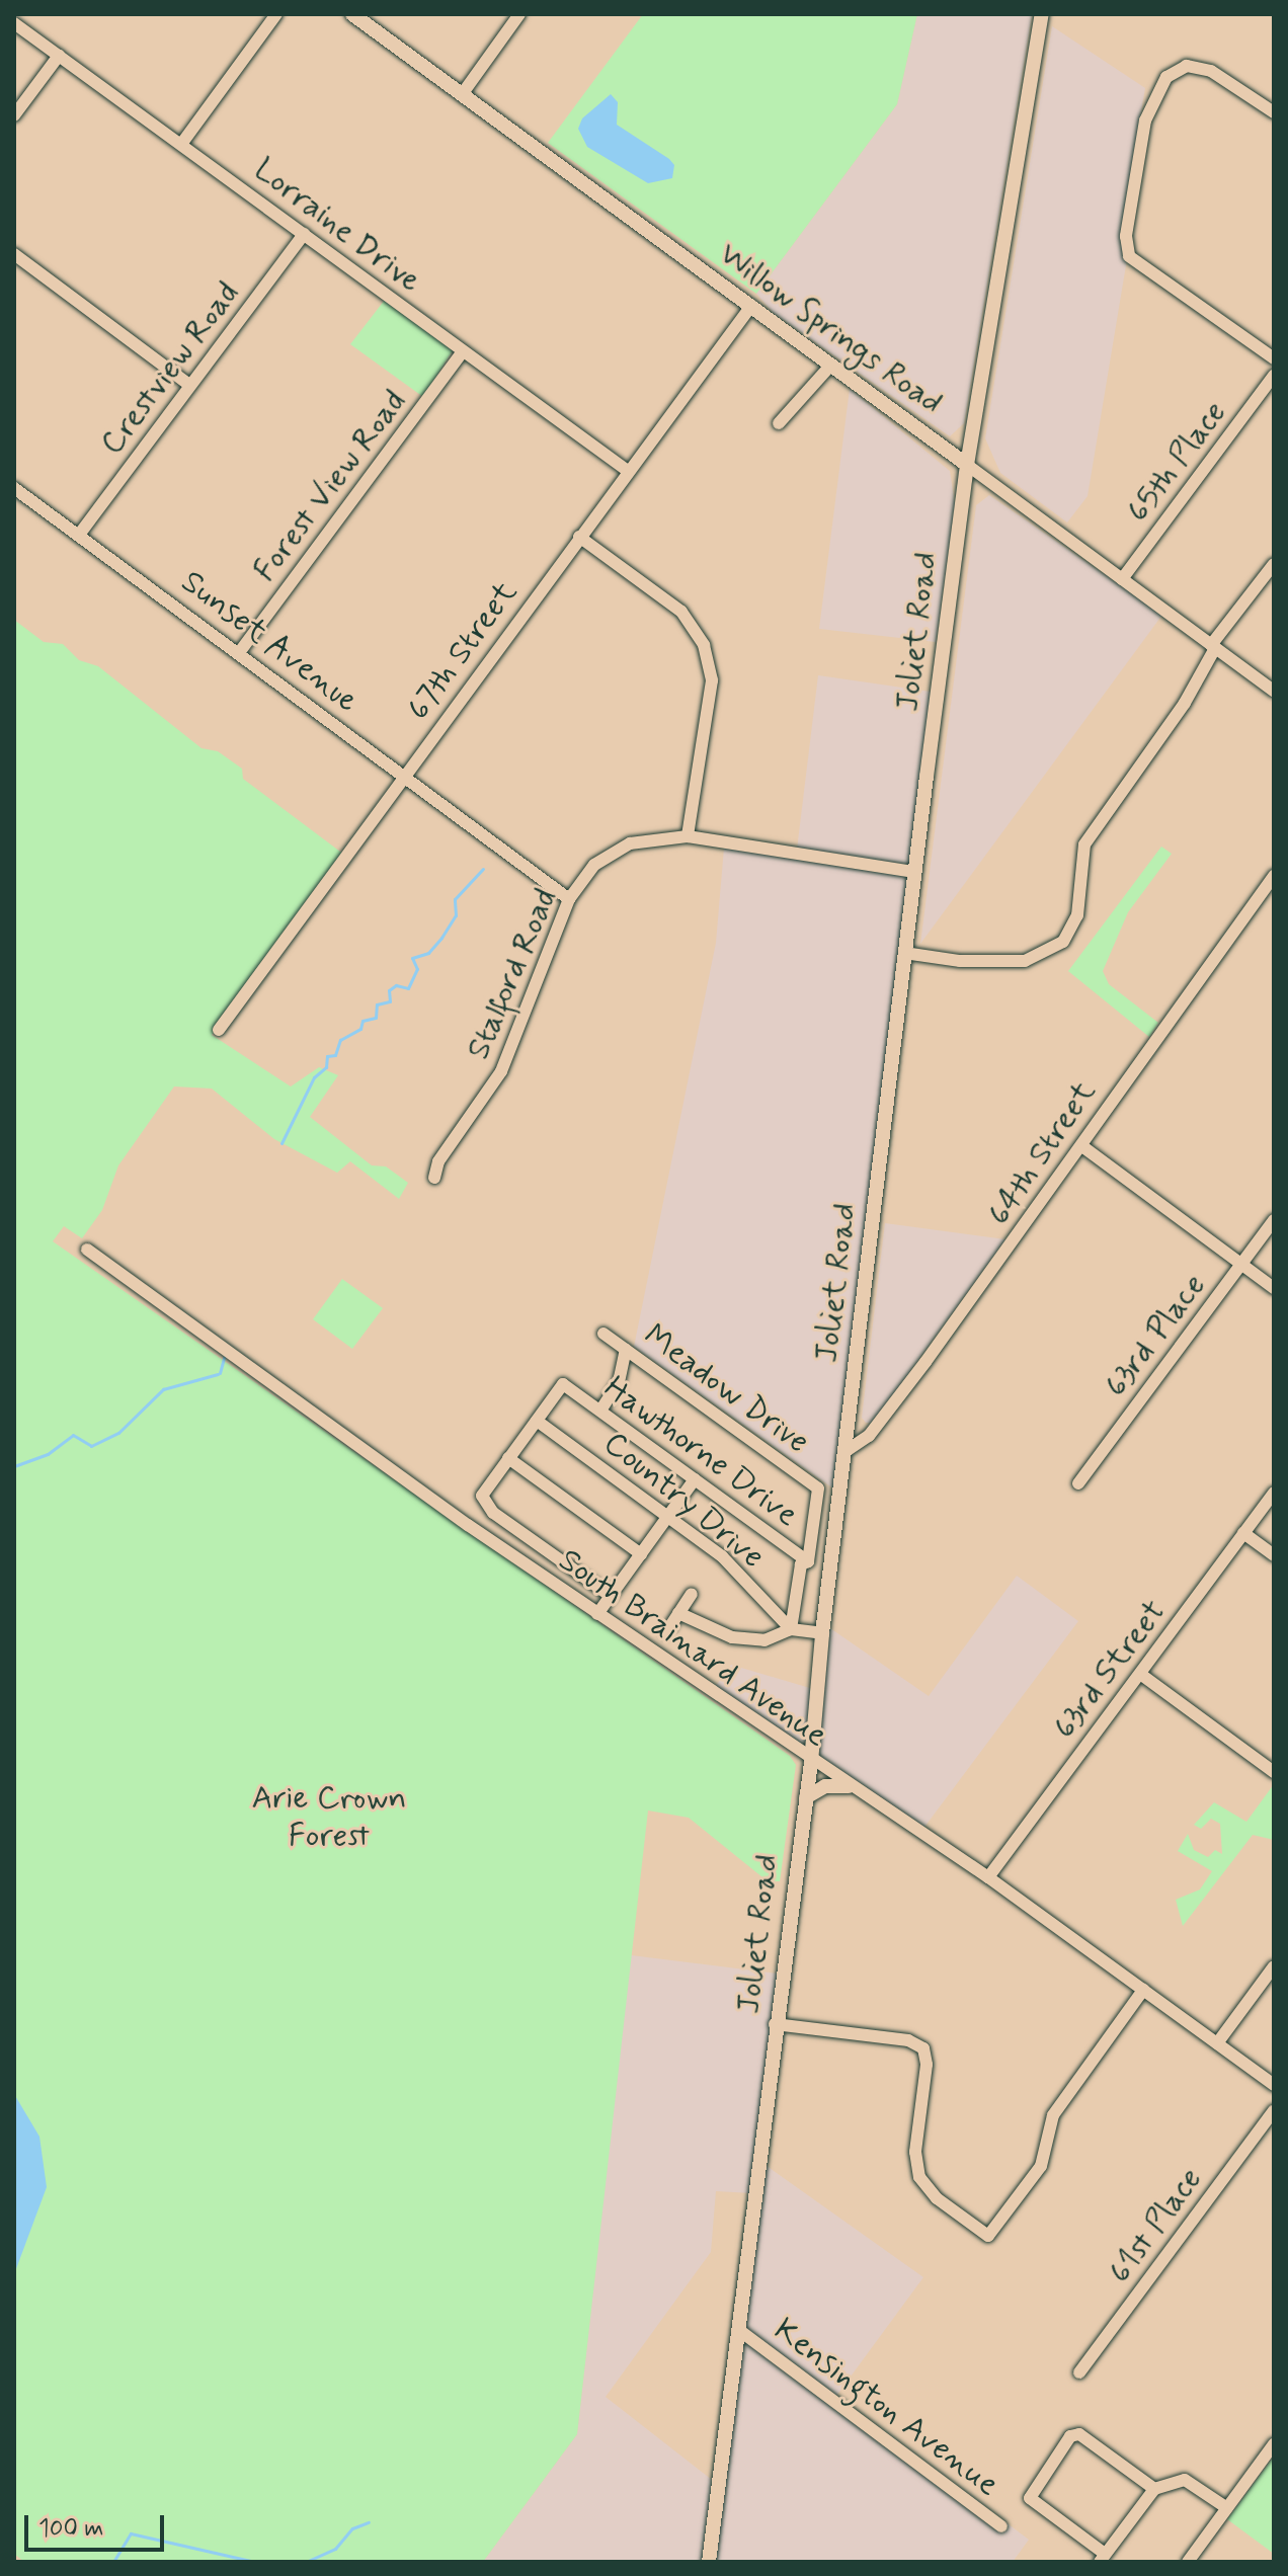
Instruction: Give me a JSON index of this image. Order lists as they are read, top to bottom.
{
  "streets": {
    "main road": ["Willow Springs Road", "Joliet Road"],
    "street": [
      "Lorraine Drive",
      "Crestview Road",
      "65th Place",
      "Forest View Road",
      "Sunset Avenue",
      "67th Street",
      "Stalford Road",
      "64th Street",
      "63rd Place",
      "Meadow Drive",
      "Hawthorne Drive",
      "Country Drive",
      "South Brainard Avenue",
      "63rd Street",
      "61st Place",
      "Kensington Avenue"
    ]
  },
  "crossings": [
    ["Lorraine Drive", "Crestview Road"],
    ["Lorraine Drive", "Forest View Road"],
    ["Lorraine Drive", "67th Street"],
    ["Willow Springs Road", "65th Place"],
    ["Willow Springs Road", "Joliet Road"],
    ["Willow Springs Road", "67th Street"],
    ["Crestview Road", "Sunset Avenue"],
    ["Forest View Road", "Sunset Avenue"],
    ["Joliet Road", "Stalford Road"],
    ["Joliet Road", "64th Street"],
    ["Joliet Road", "South Brainard Avenue"],
    ["Joliet Road", "Kensington Avenue"],
    ["Sunset Avenue", "67th Street"],
    ["Sunset Avenue", "Stalford Road"],
    ["Meadow Drive", "Hawthorne Drive"],
    ["Hawthorne Drive", "Country Drive"],
    ["South Brainard Avenue", "63rd Street"]
  ],
  "parks": ["Arie Crown Forest"],
  "scale_bar": "100 m"
}
